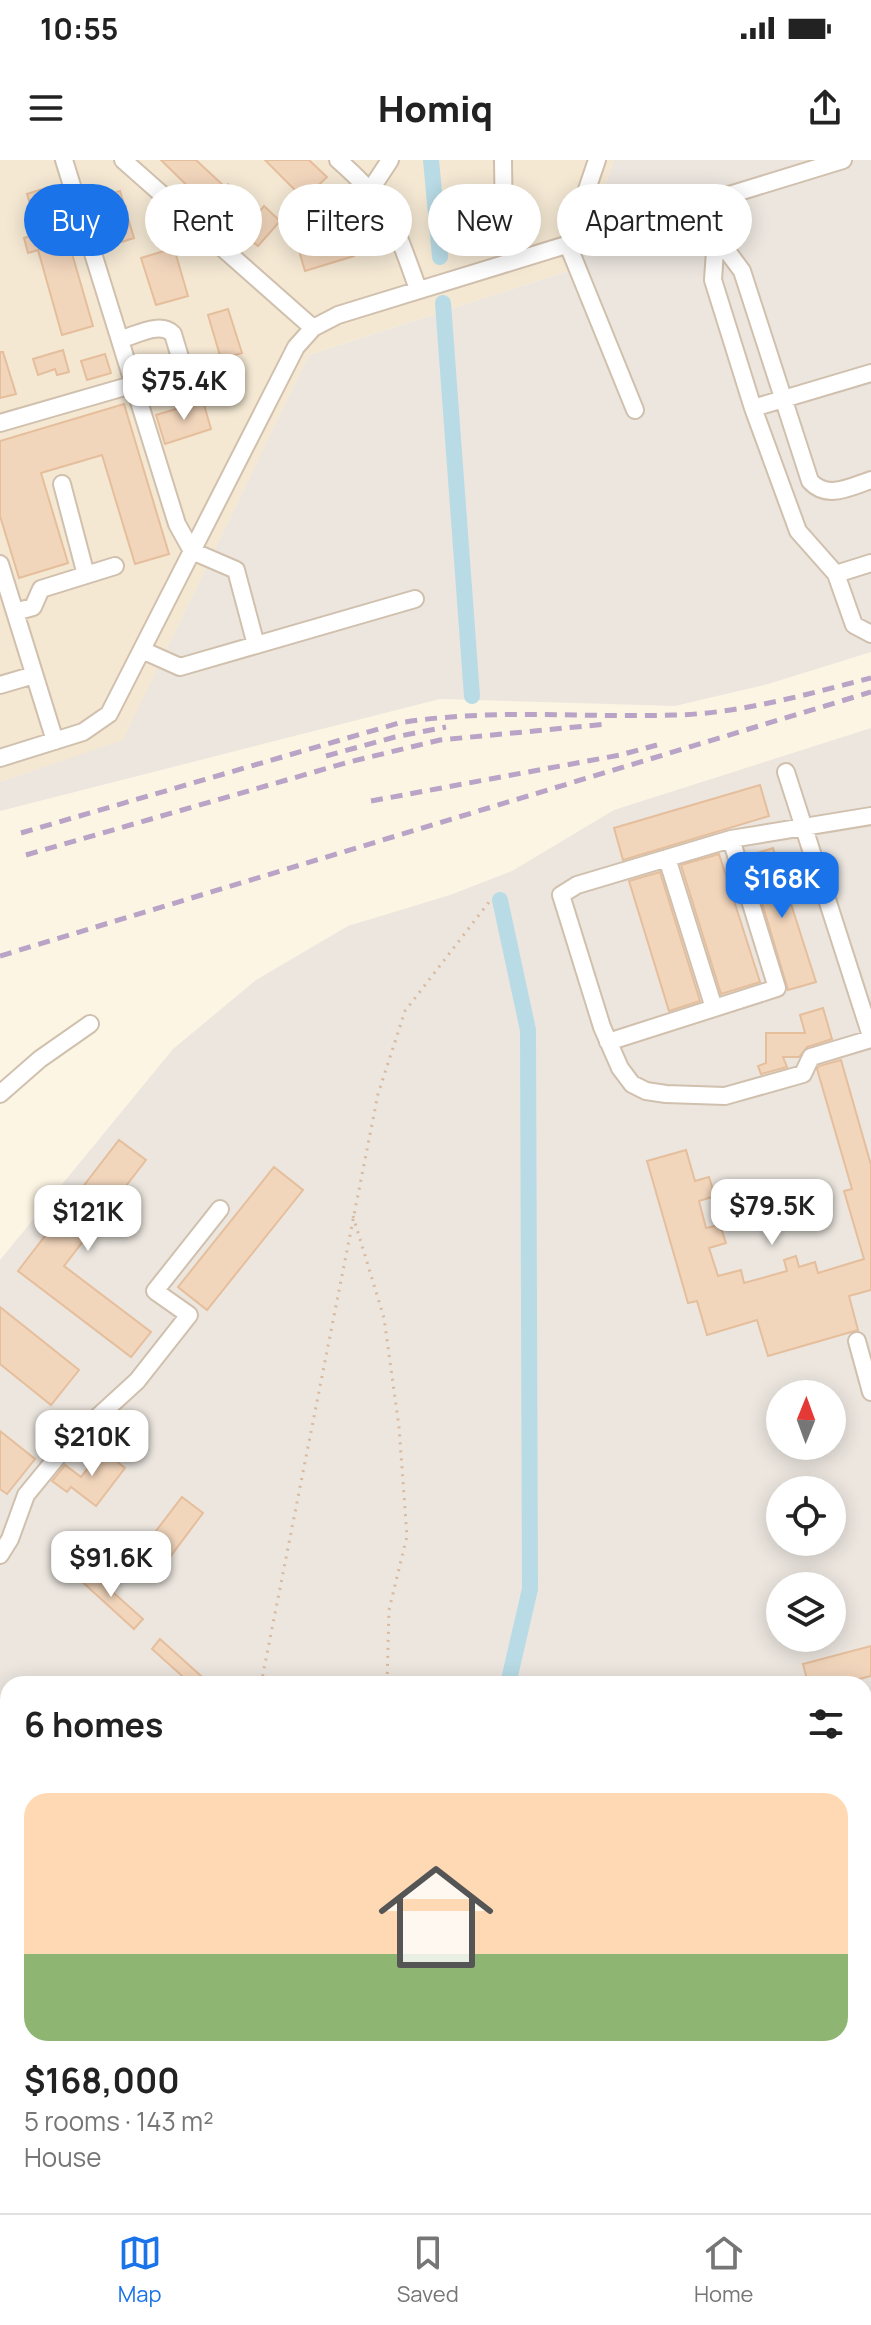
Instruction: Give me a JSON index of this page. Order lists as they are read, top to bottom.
{
  "north": "top",
  "page": {
    "status": "10:55",
    "header": "Homiq",
    "chip": [
      "Buy",
      "Rent",
      "Filters",
      "New",
      "Apartment"
    ],
    "price": [
      "$75.4K",
      "$168K",
      "$79.5K",
      "$121K",
      "$210K",
      "$91.6K"
    ],
    "heading": "6 homes",
    "list": [
      {
        "name": "$168,000",
        "note": "5 rooms · 143 m² · House"
      }
    ],
    "tabs": ["Map", "Saved", "Home"]
  }
}
